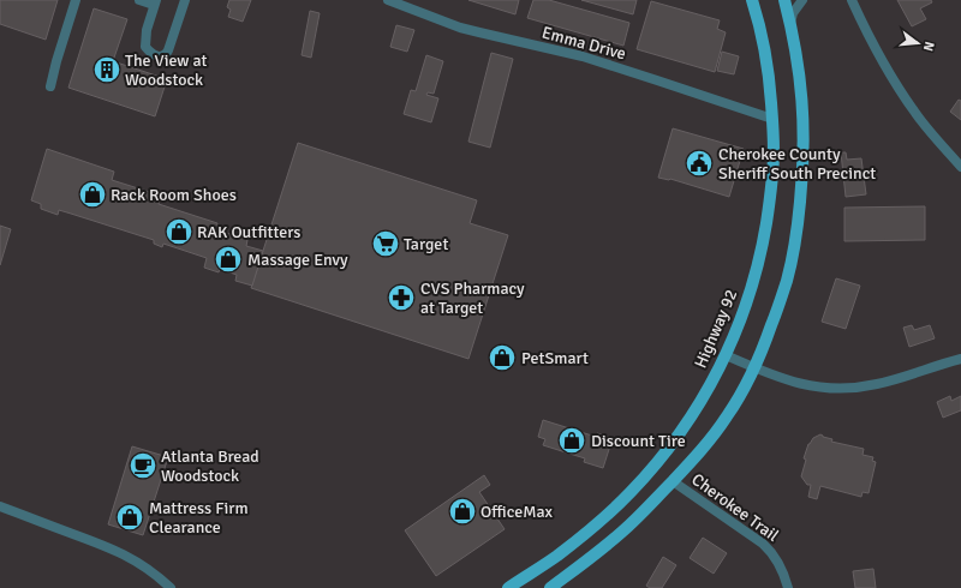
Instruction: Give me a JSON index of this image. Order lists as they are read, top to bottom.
{
  "streets": {
    "main road": ["Highway 92"],
    "street": ["Emma Drive", "Cherokee Trail"]
  },
  "crossings": [
    ["Emma Drive", "Highway 92"]
  ],
  "places": {
    "building": ["The View at Woodstock"],
    "public building": ["Cherokee County Sheriff South Precinct"],
    "shop": [
      "Rack Room Shoes",
      "RAK Outfitters",
      "Massage Envy",
      "PetSmart",
      "Discount Tire",
      "OfficeMax",
      "Mattress Firm Clearance"
    ],
    "supermarket": ["Target"],
    "pharmacy": ["CVS Pharmacy at Target"],
    "cafe": ["Atlanta Bread Woodstock"]
  },
  "north": "right"
}
